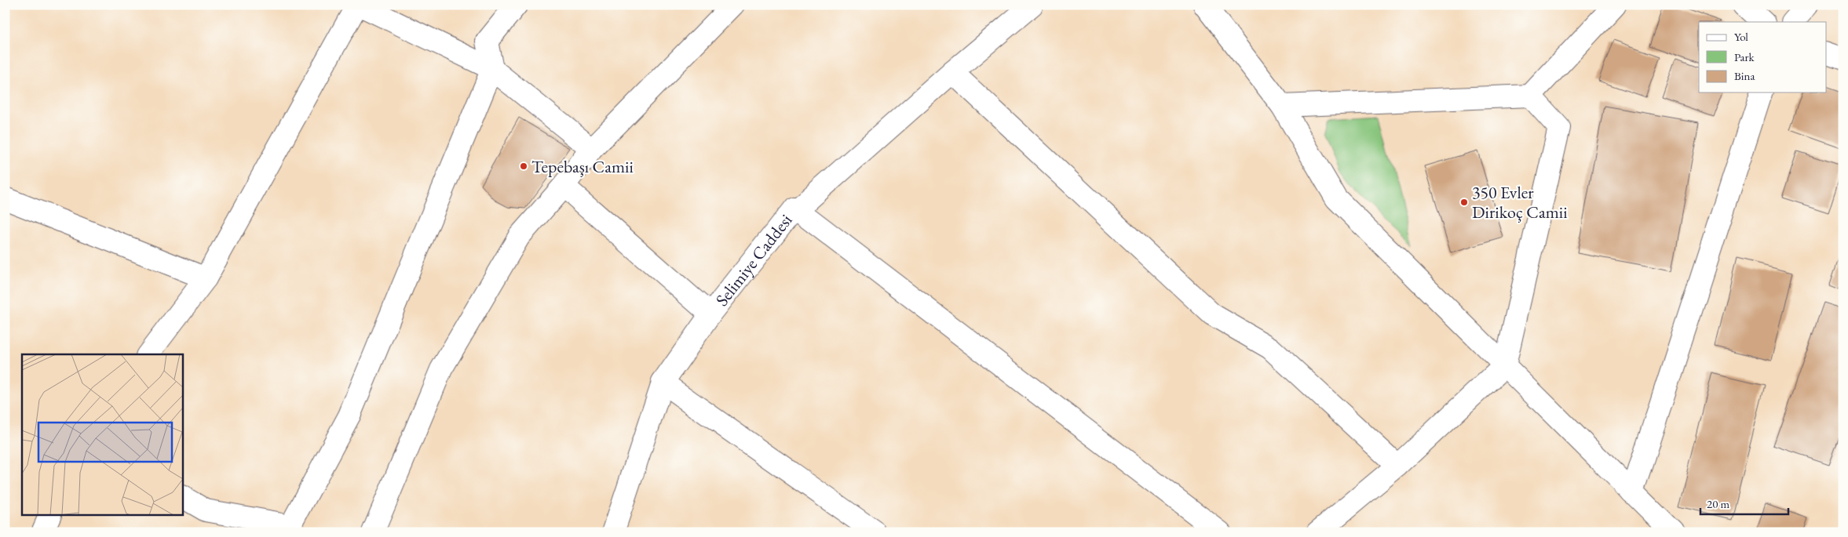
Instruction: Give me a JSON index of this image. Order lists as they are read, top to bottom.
{
  "streets": {
    "street": ["Selimiye Caddesi"]
  },
  "places": ["Tepebaşı Camii", "350 Evler Dirikoç Camii"],
  "legend": ["Yol", "Park", "Bina"],
  "scale_bar": "20 m"
}
